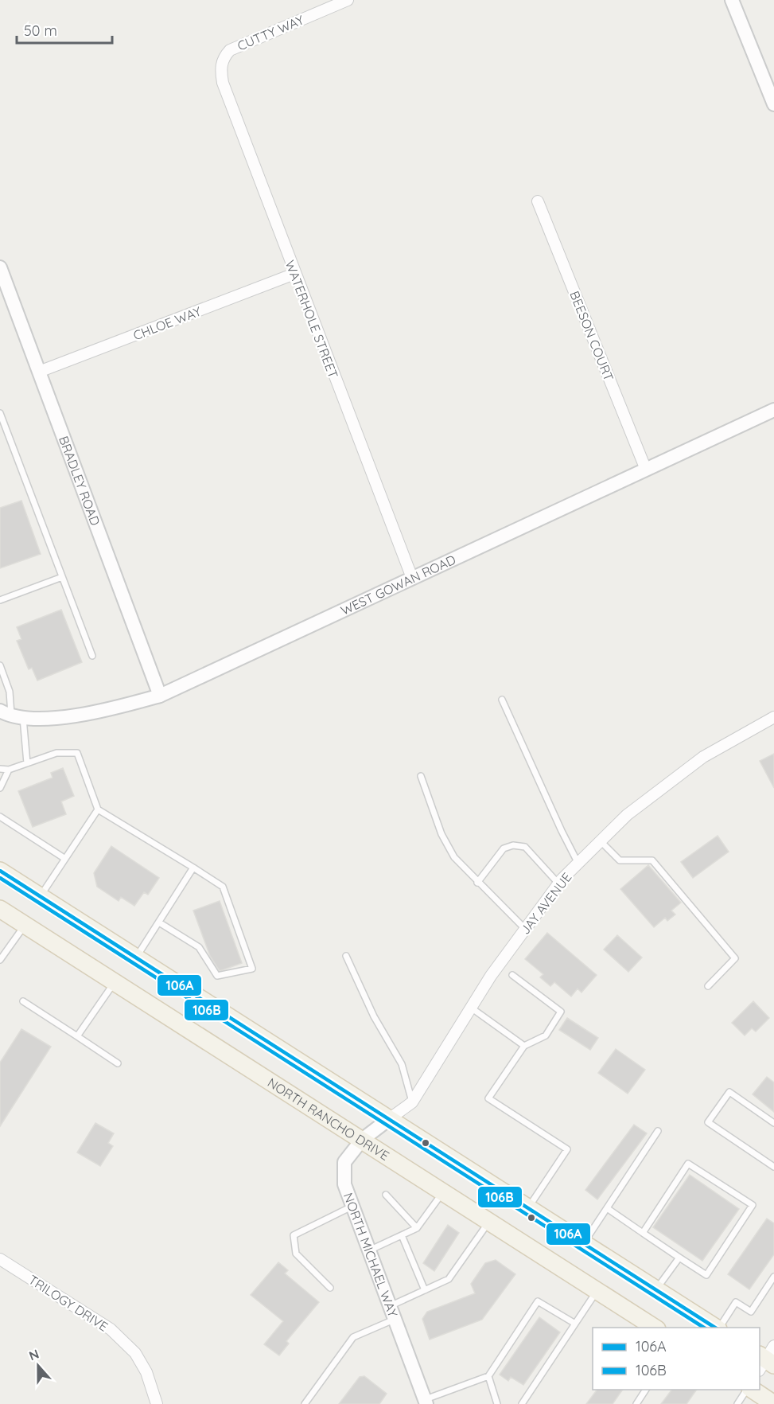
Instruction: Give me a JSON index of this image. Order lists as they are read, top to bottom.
{
  "streets": {
    "main road": ["NORTH RANCHO DRIVE"],
    "street": [
      "CUTTY WAY",
      "WATERHOLE STREET",
      "CHLOE WAY",
      "BEESON COURT",
      "BRADLEY ROAD",
      "WEST GOWAN ROAD",
      "JAY AVENUE",
      "NORTH MICHAEL WAY",
      "TRILOGY DRIVE"
    ]
  },
  "crossings": [
    ["CUTTY WAY", "WATERHOLE STREET"],
    ["WATERHOLE STREET", "CHLOE WAY"],
    ["WATERHOLE STREET", "WEST GOWAN ROAD"],
    ["CHLOE WAY", "BRADLEY ROAD"],
    ["BEESON COURT", "WEST GOWAN ROAD"],
    ["BRADLEY ROAD", "WEST GOWAN ROAD"],
    ["JAY AVENUE", "NORTH MICHAEL WAY"],
    ["NORTH RANCHO DRIVE", "NORTH MICHAEL WAY"]
  ],
  "lines": ["transit line 106A", "transit line 106B"],
  "legend": ["106A", "106B"],
  "scale_bar": "50 m",
  "north": "top"
}
